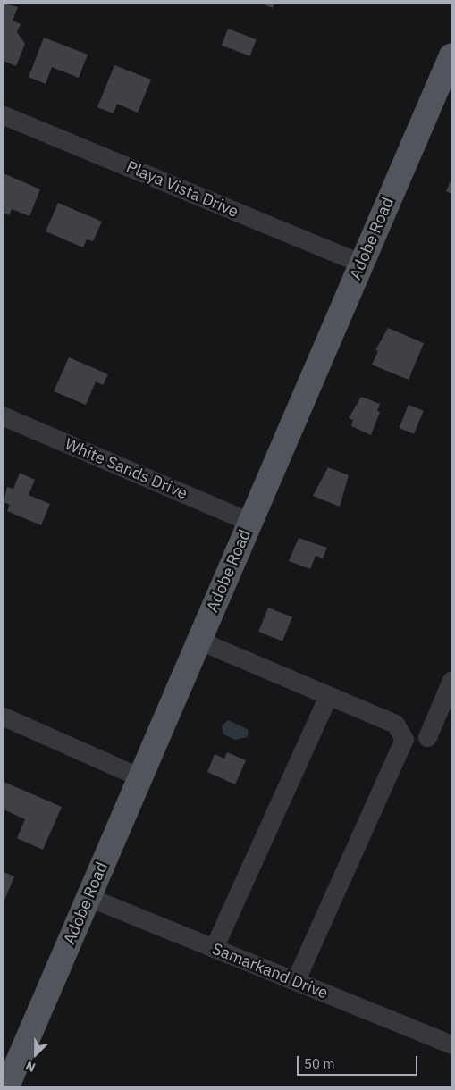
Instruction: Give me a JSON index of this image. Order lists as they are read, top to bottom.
{
  "streets": {
    "main road": ["Adobe Road"],
    "street": ["Playa Vista Drive", "White Sands Drive", "Samarkand Drive"]
  },
  "crossings": [
    ["Playa Vista Drive", "Adobe Road"],
    ["Adobe Road", "White Sands Drive"],
    ["Adobe Road", "Samarkand Drive"]
  ],
  "scale_bar": "50 m",
  "north": "bottom left"
}
